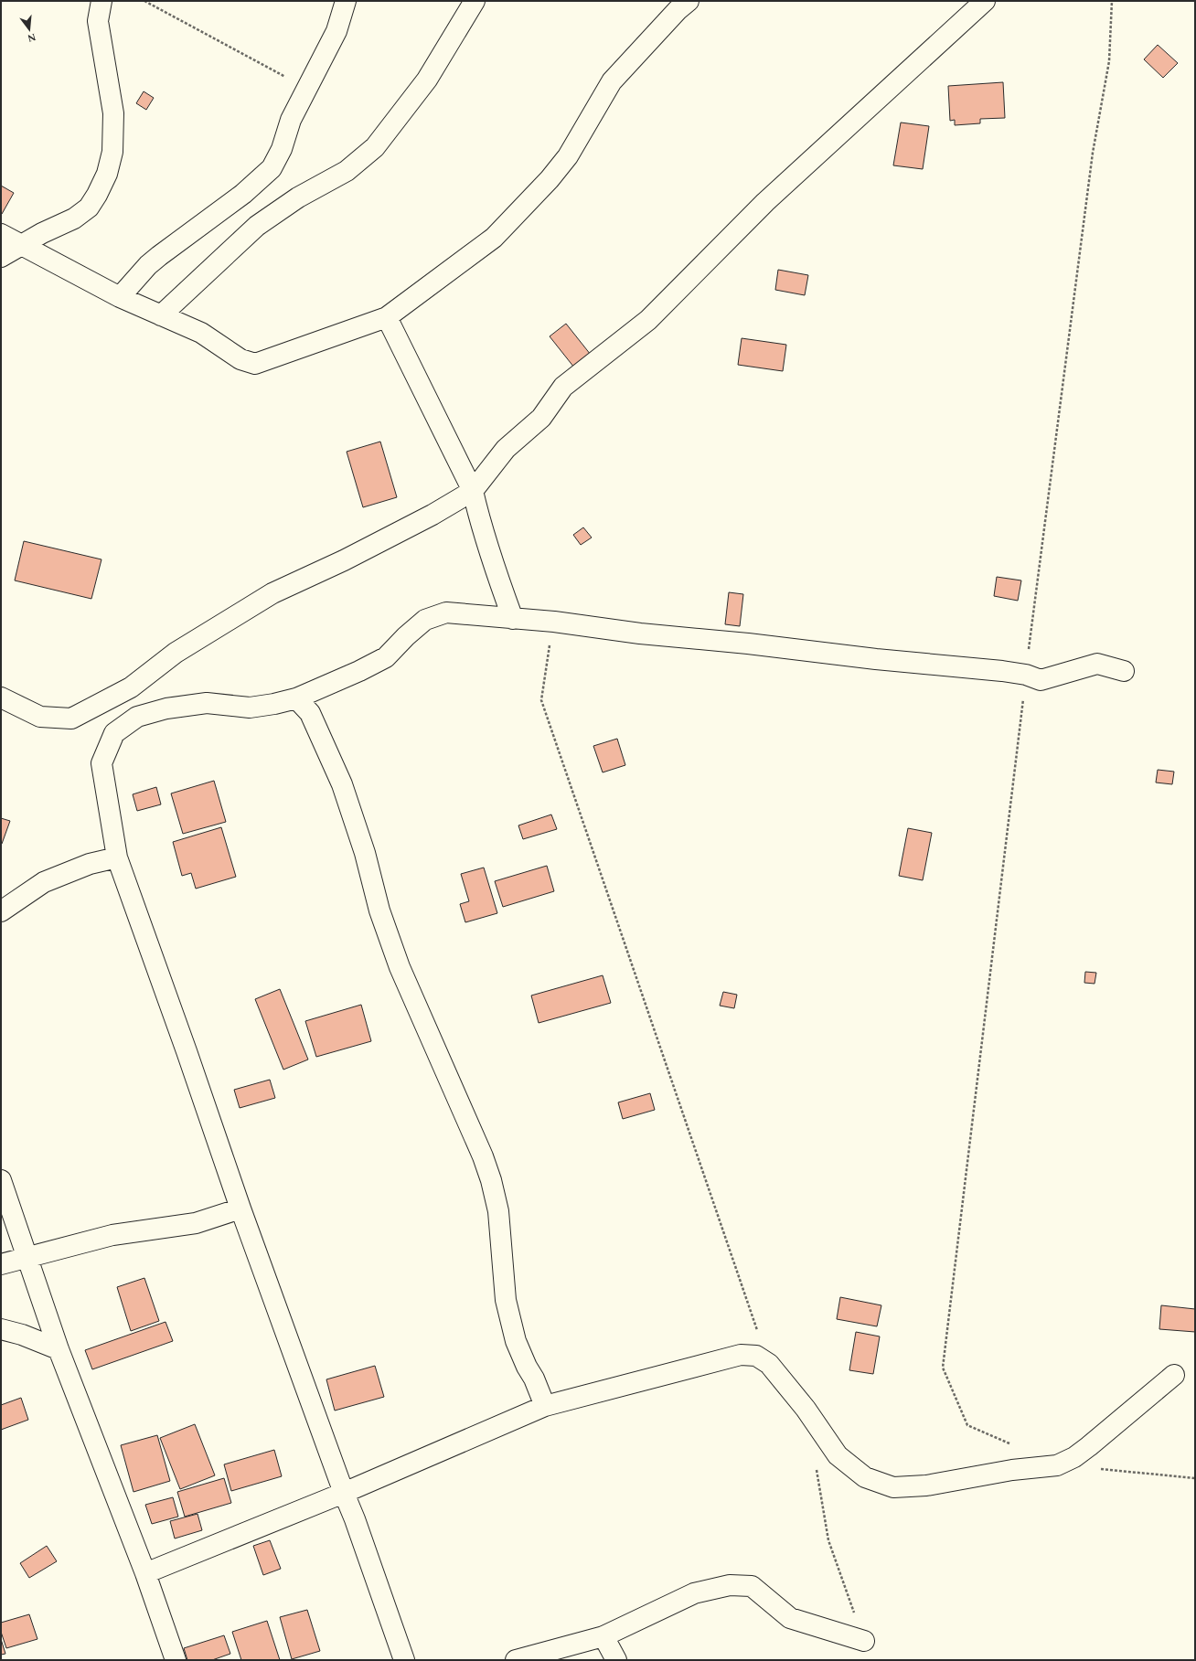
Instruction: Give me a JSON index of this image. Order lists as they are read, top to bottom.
{
  "north": "bottom"
}
